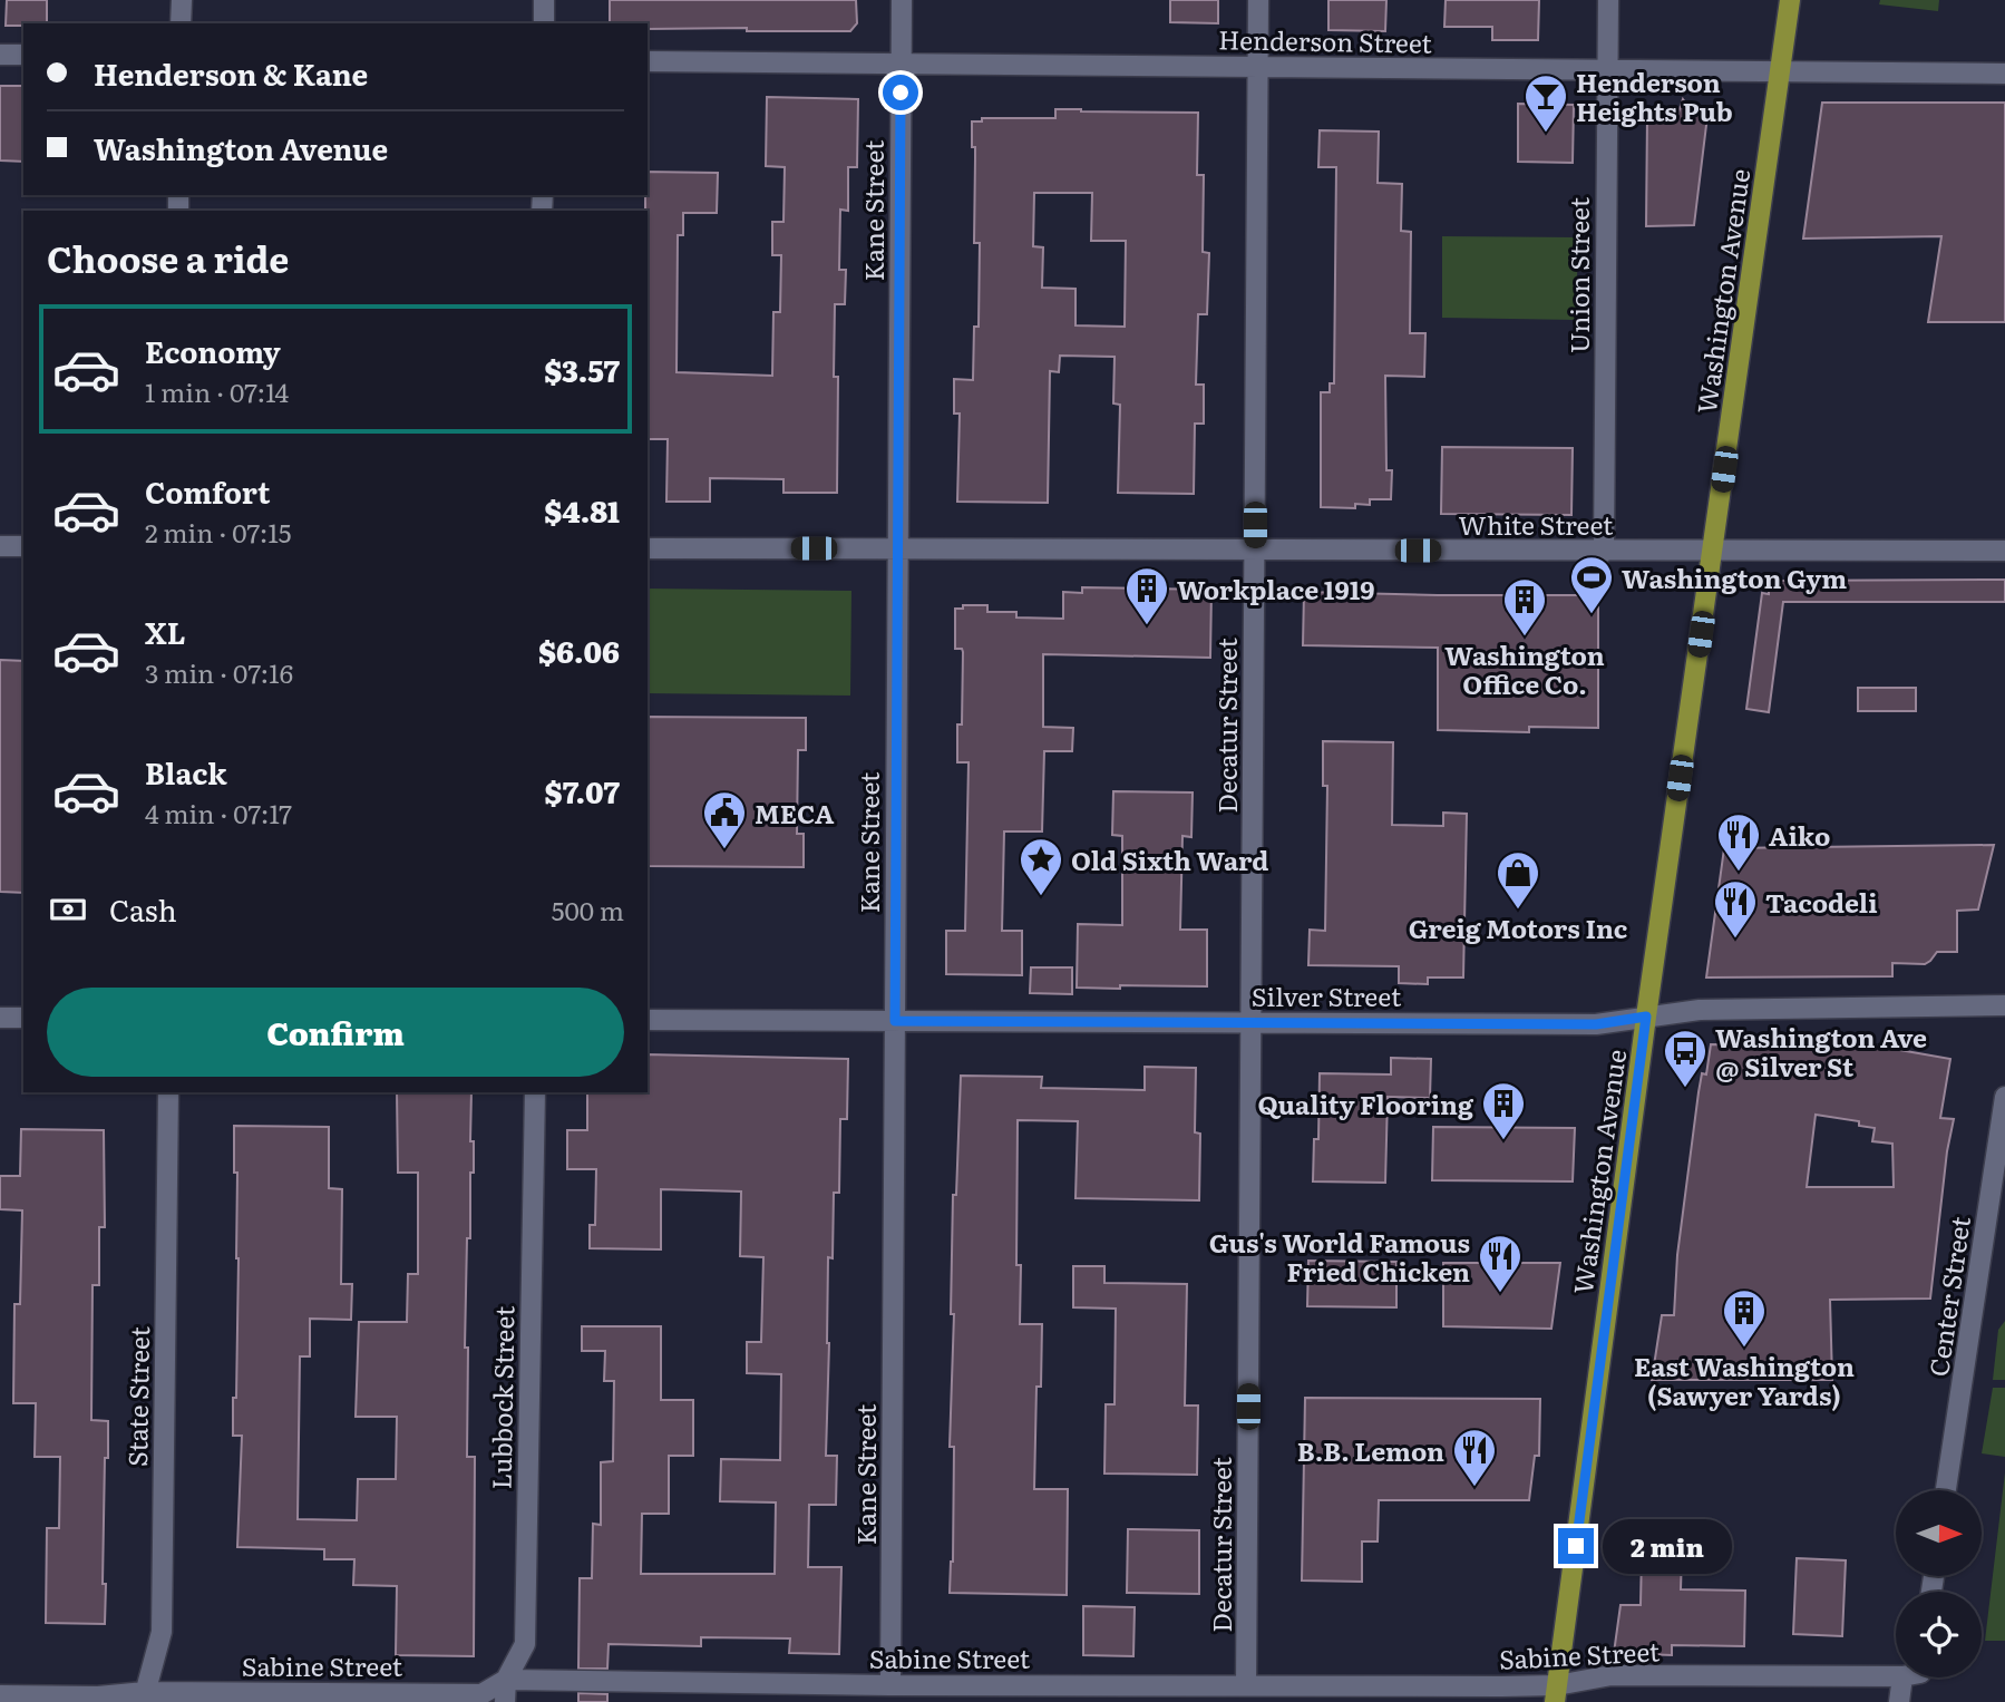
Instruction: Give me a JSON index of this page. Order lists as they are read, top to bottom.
{
  "streets": {
    "main road": ["Washington Avenue"],
    "street": [
      "Henderson Street",
      "Kane Street",
      "Union Street",
      "White Street",
      "Decatur Street",
      "Silver Street",
      "Center Street",
      "State Street",
      "Lubbock Street",
      "Sabine Street"
    ]
  },
  "crossings": [
    ["Henderson Street", "Kane Street"],
    ["Henderson Street", "Union Street"],
    ["Henderson Street", "Washington Avenue"],
    ["Henderson Street", "Decatur Street"],
    ["Kane Street", "White Street"],
    ["Kane Street", "Silver Street"],
    ["Kane Street", "Sabine Street"],
    ["Union Street", "White Street"],
    ["Washington Avenue", "White Street"],
    ["Washington Avenue", "Silver Street"],
    ["Washington Avenue", "Sabine Street"],
    ["White Street", "Decatur Street"],
    ["Decatur Street", "Silver Street"],
    ["Decatur Street", "Sabine Street"],
    ["State Street", "Sabine Street"],
    ["Lubbock Street", "Sabine Street"]
  ],
  "places": {
    "bar": ["Henderson Heights Pub"],
    "sports": ["Washington Gym"],
    "building": [
      "Workplace 1919",
      "Washington Office Co.",
      "Quality Flooring",
      "East Washington (Sawyer Yards)"
    ],
    "public building": ["MECA"],
    "restaurant": [
      "Aiko",
      "Tacodeli",
      "Gus's World Famous Fried Chicken",
      "B.B. Lemon"
    ],
    "place": ["Old Sixth Ward"],
    "shop": ["Greig Motors Inc"],
    "bus stop": ["Washington Ave @ Silver St"]
  },
  "north": "right",
  "page": {
    "banner": ["Henderson & Kane", "Washington Avenue"],
    "heading": "Choose a ride",
    "list": [
      {
        "name": "Economy",
        "note": "1 min · 07:14",
        "value": "$3.57"
      },
      {
        "name": "Comfort",
        "note": "2 min · 07:15",
        "value": "$4.81"
      },
      {
        "name": "XL",
        "note": "3 min · 07:16",
        "value": "$6.06"
      },
      {
        "name": "Black",
        "note": "4 min · 07:17",
        "value": "$7.07"
      }
    ],
    "pay": ["Cash", "500 m"],
    "buttons": "Confirm",
    "bubble": "2 min"
  }
}
